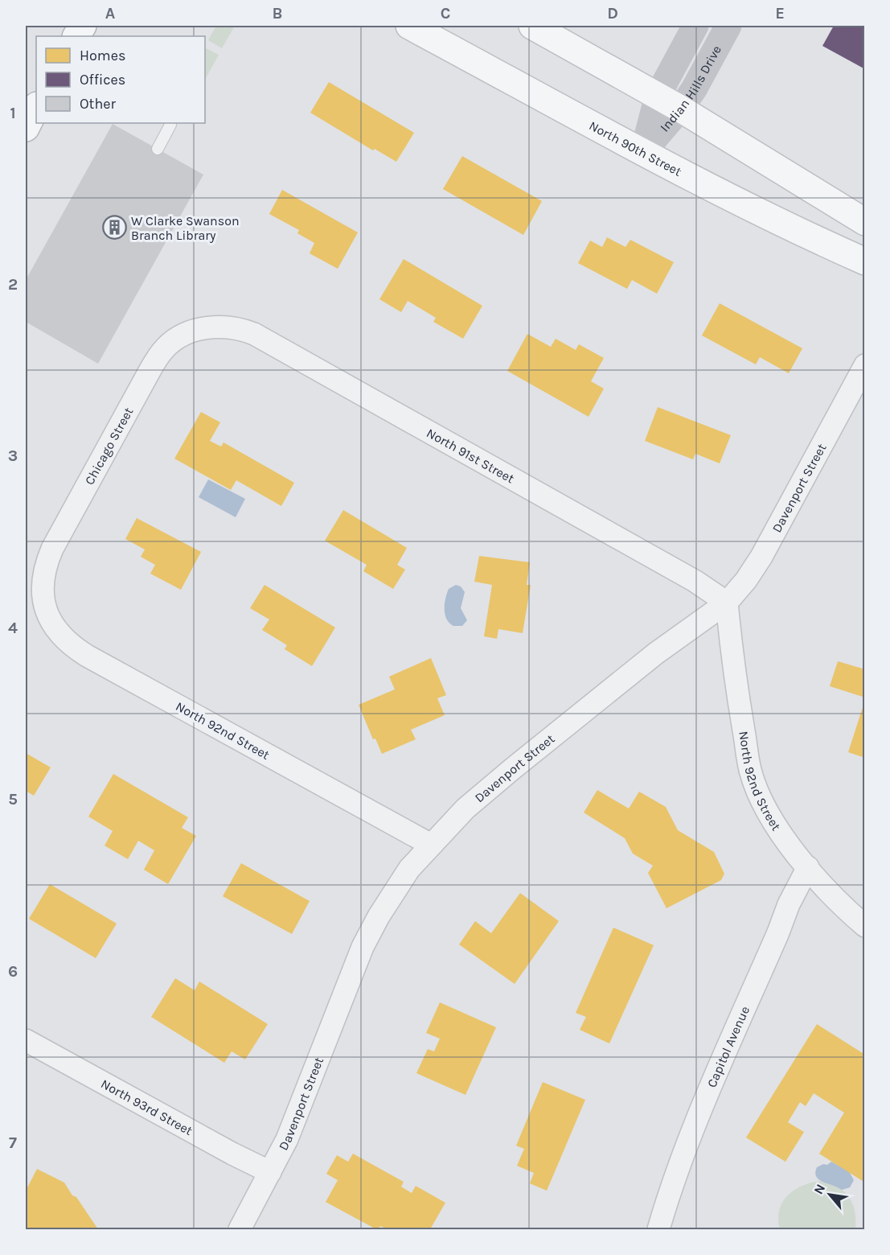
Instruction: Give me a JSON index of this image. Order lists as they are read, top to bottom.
{
  "streets": {
    "main road": ["North 90th Street"],
    "street": [
      "Indian Hills Drive",
      "Chicago Street",
      "North 91st Street",
      "Davenport Street",
      "North 92nd Street",
      "Capitol Avenue",
      "North 93rd Street"
    ]
  },
  "crossings": [
    ["Indian Hills Drive", "North 90th Street"],
    ["Chicago Street", "North 91st Street"],
    ["Chicago Street", "North 92nd Street"],
    ["North 91st Street", "Davenport Street"],
    ["North 91st Street", "North 92nd Street"],
    ["Davenport Street", "North 92nd Street"],
    ["Davenport Street", "North 93rd Street"],
    ["North 92nd Street", "Capitol Avenue"]
  ],
  "places": {
    "building": ["W Clarke Swanson Branch Library"]
  },
  "legend": ["Homes", "Offices", "Other"],
  "north": "top left",
  "grid": {
    "columns": [
      "A",
      "B",
      "C",
      "D",
      "E"
    ],
    "rows": [
      "1",
      "2",
      "3",
      "4",
      "5",
      "6",
      "7"
    ]
  }
}
